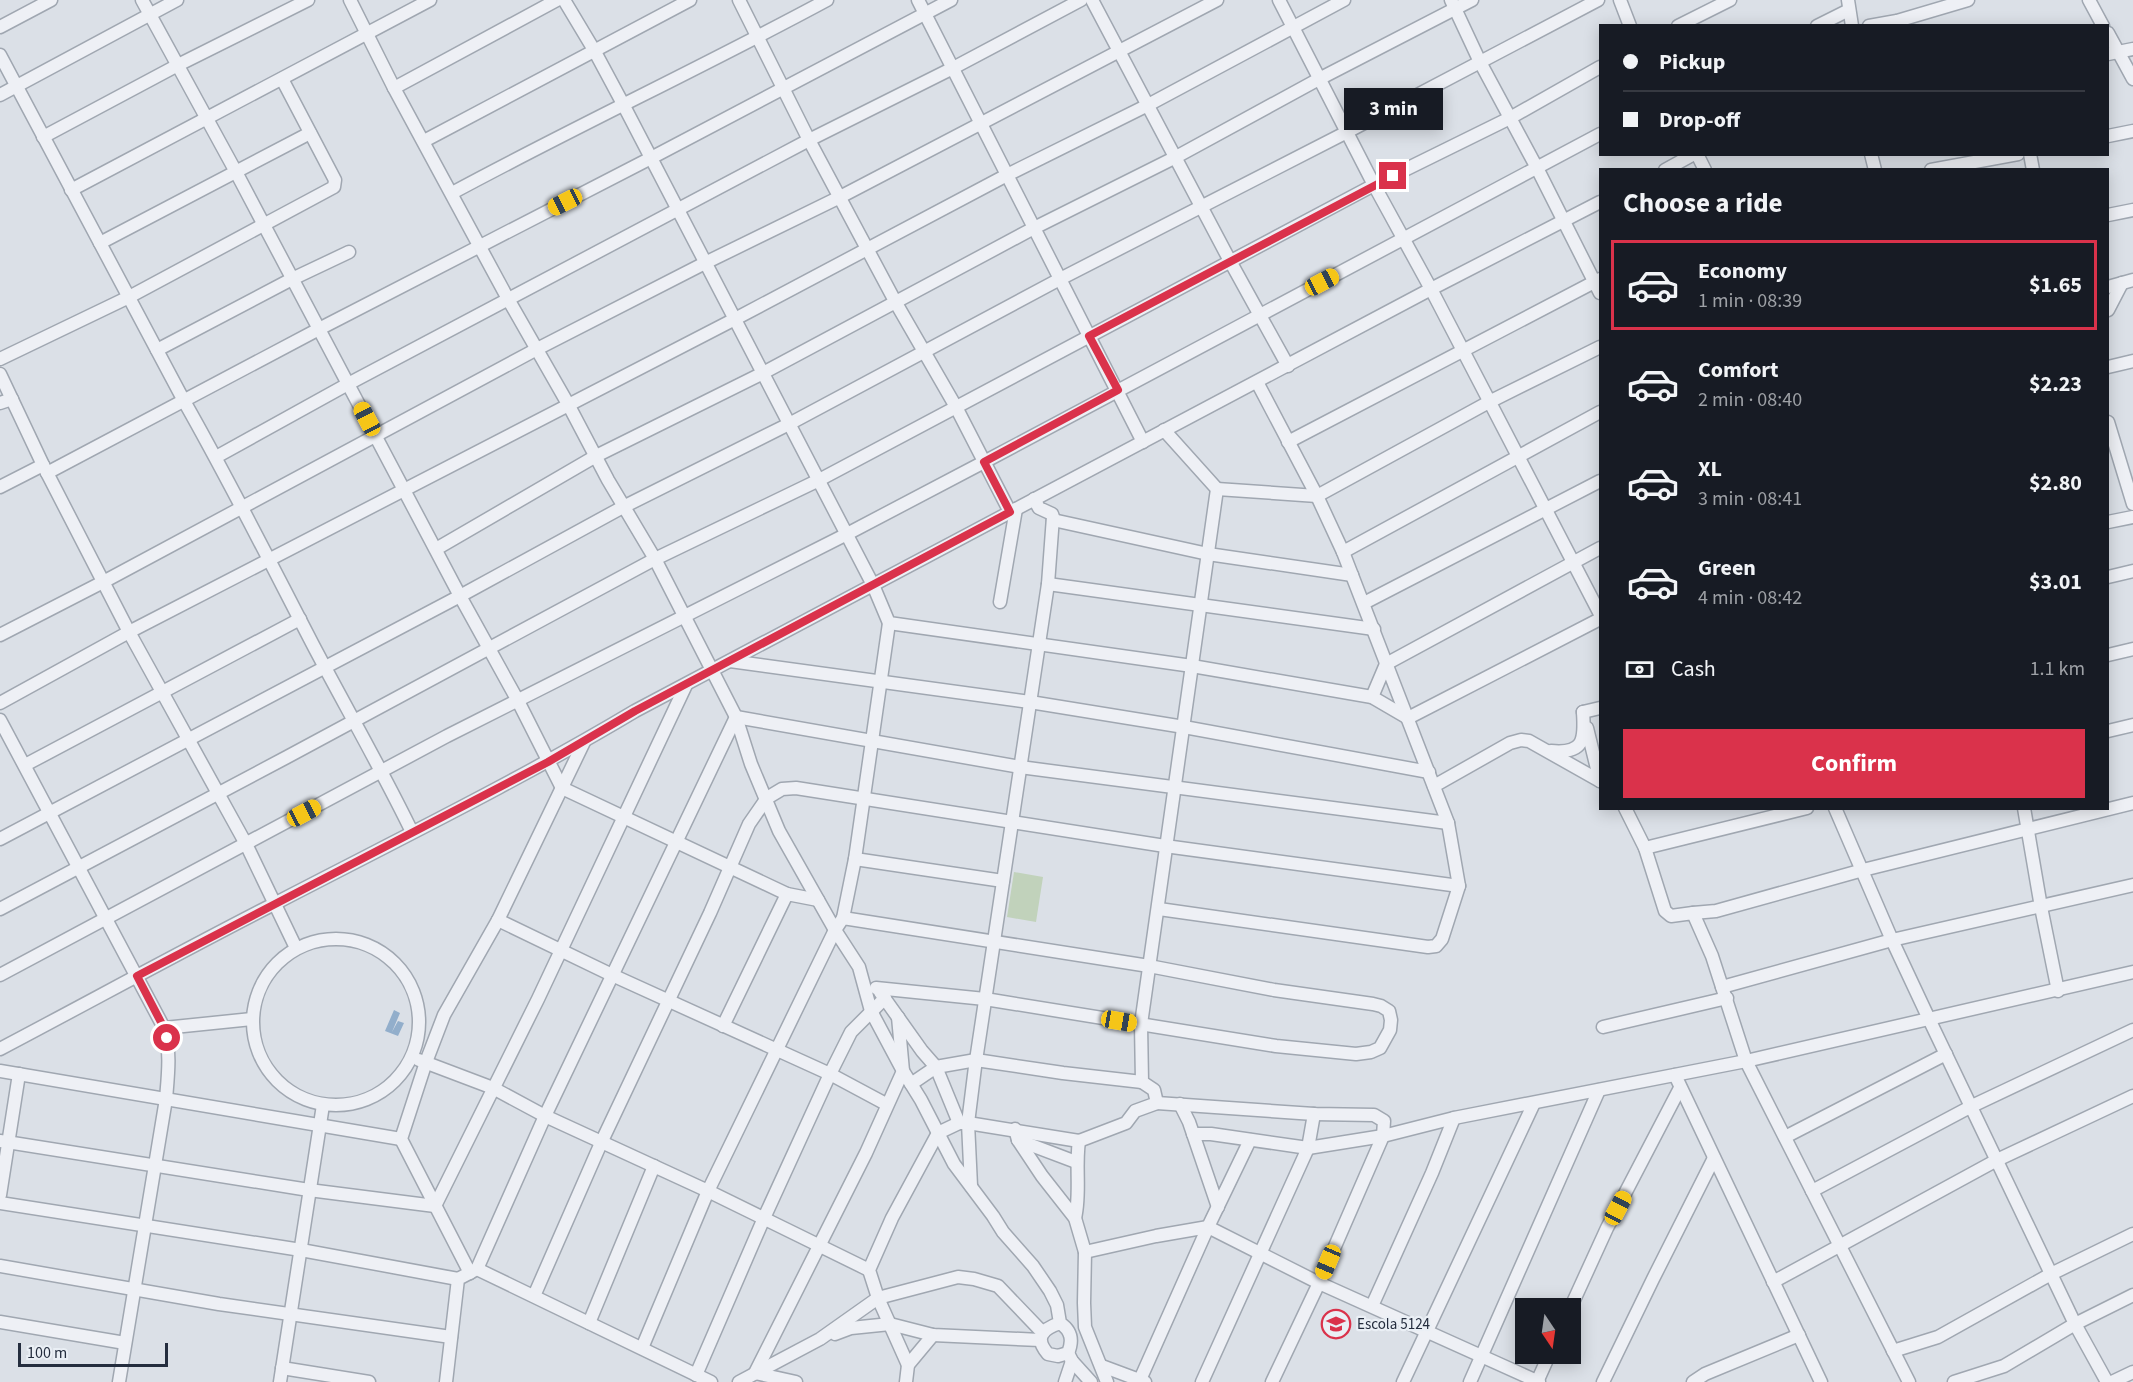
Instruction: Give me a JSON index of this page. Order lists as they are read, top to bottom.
{
  "places": {
    "school or university": ["Escola 5124"]
  },
  "scale_bar": "100 m",
  "north": "bottom",
  "page": {
    "banner": ["Pickup", "Drop-off"],
    "bubble": "3 min",
    "heading": "Choose a ride",
    "list": [
      {
        "name": "Economy",
        "note": "1 min · 08:39",
        "value": "$1.65"
      },
      {
        "name": "Comfort",
        "note": "2 min · 08:40",
        "value": "$2.23"
      },
      {
        "name": "XL",
        "note": "3 min · 08:41",
        "value": "$2.80"
      },
      {
        "name": "Green",
        "note": "4 min · 08:42",
        "value": "$3.01"
      }
    ],
    "pay": ["Cash", "1.1 km"],
    "buttons": "Confirm",
    "scale": "100 m"
  }
}
